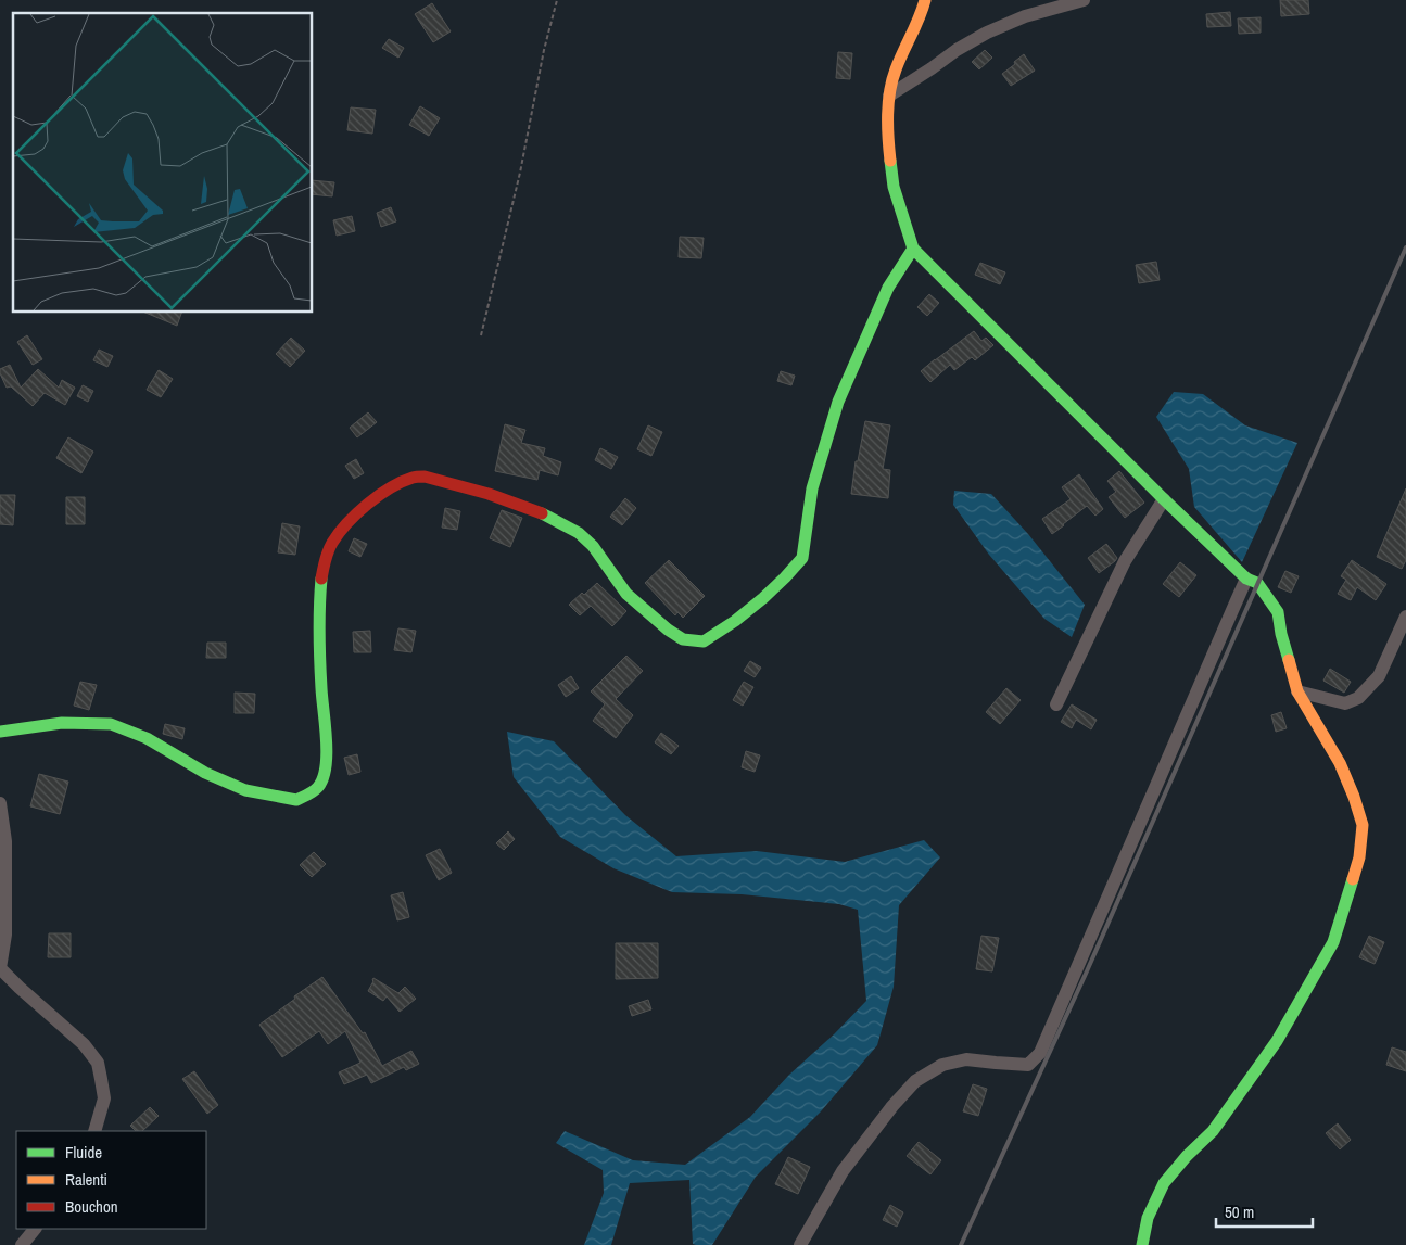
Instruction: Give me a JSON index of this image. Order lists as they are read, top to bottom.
{
  "legend": ["Fluide", "Ralenti", "Bouchon"],
  "scale_bar": "50 m"
}
